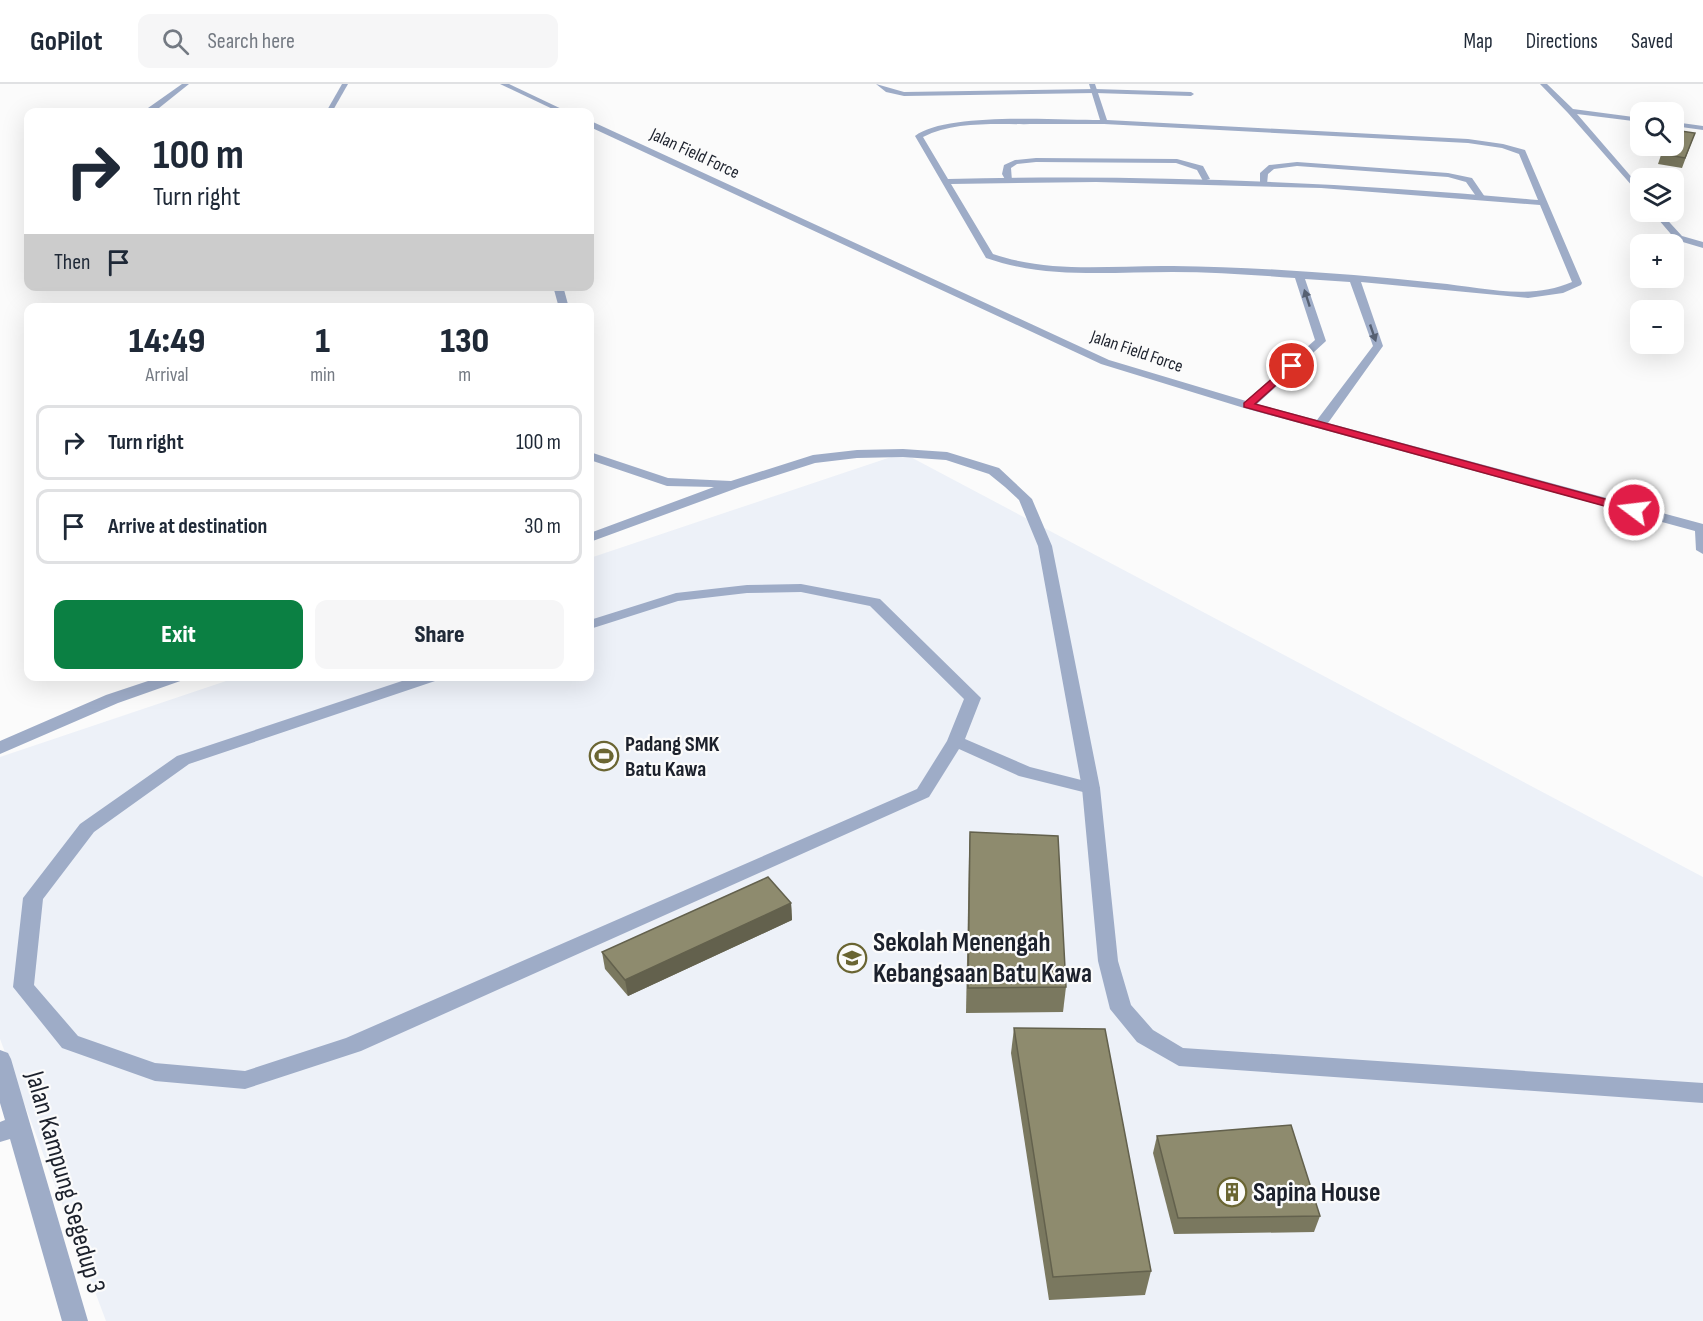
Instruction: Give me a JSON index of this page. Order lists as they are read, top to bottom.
{
  "streets": {
    "street": ["Jalan Field Force", "Jalan Kampung Segedup 3"]
  },
  "places": {
    "sports": ["Padang SMK Batu Kawa"],
    "school or university": ["Sekolah Menengah Kebangsaan Batu Kawa"],
    "building": ["Sapina House"]
  },
  "page": {
    "header": "GoPilot",
    "search": "Search here",
    "nav": ["Map", "Directions", "Saved"],
    "map_buttons": ["+", "−"],
    "turn": ["100 m", "Turn right"],
    "then": "Then",
    "eta": [
      "14:49",
      "Arrival",
      "1",
      "min",
      "130",
      "m"
    ],
    "list": [
      {
        "name": "Turn right",
        "value": "100 m"
      },
      {
        "name": "Arrive at destination",
        "value": "30 m"
      }
    ],
    "buttons": ["Exit", "Share"]
  }
}
